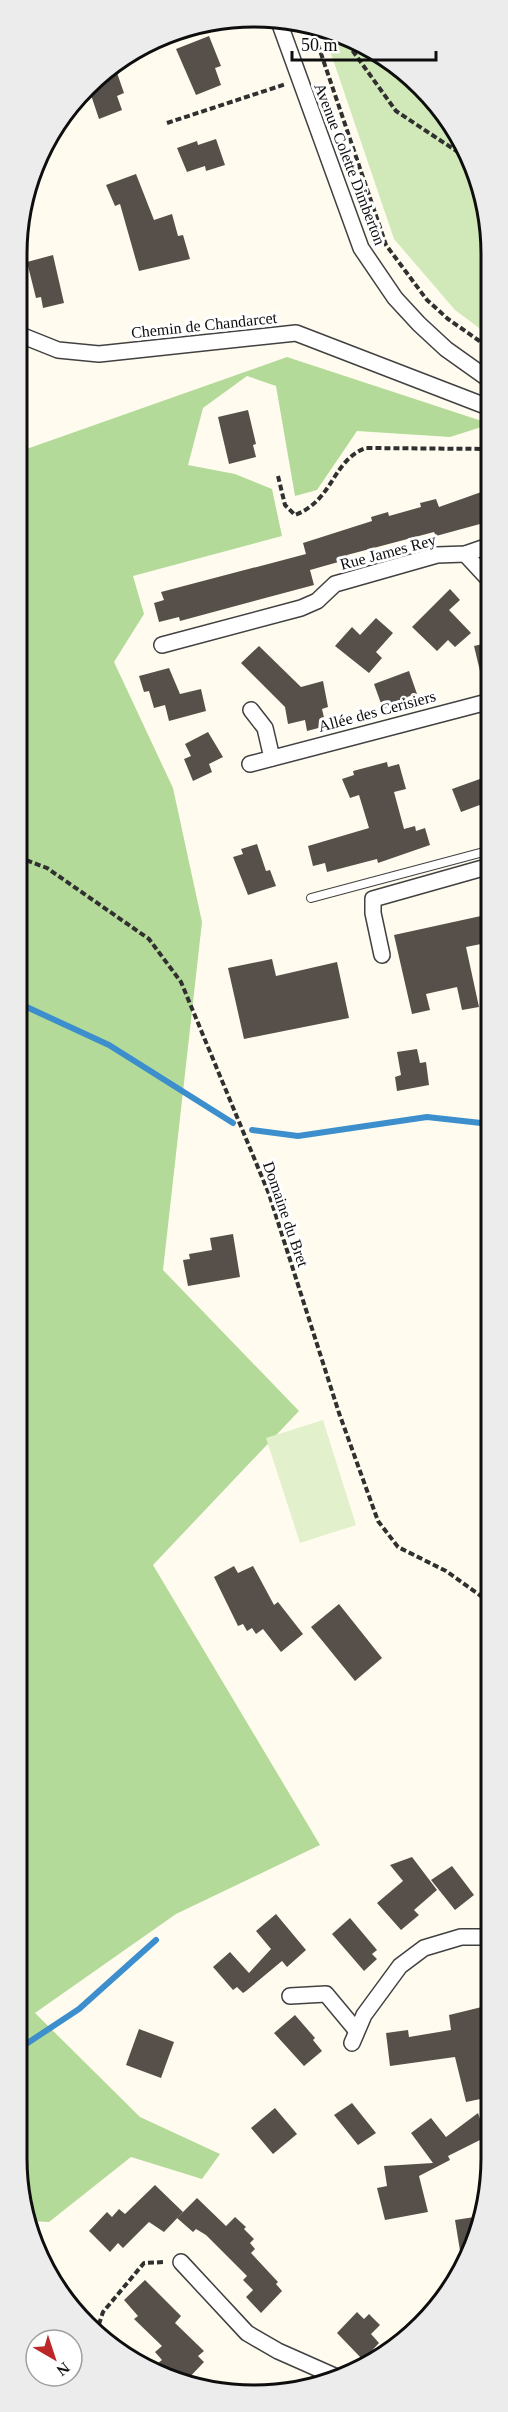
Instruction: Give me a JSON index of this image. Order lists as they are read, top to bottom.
{
  "streets": {
    "street": [
      "Avenue Colette Dimberton",
      "Chemin de Chandarcet",
      "Rue James Rey",
      "Allée des Cerisiers"
    ],
    "path": ["Domaine du Bret"]
  },
  "scale_bar": "50 m",
  "north": "bottom right"
}
